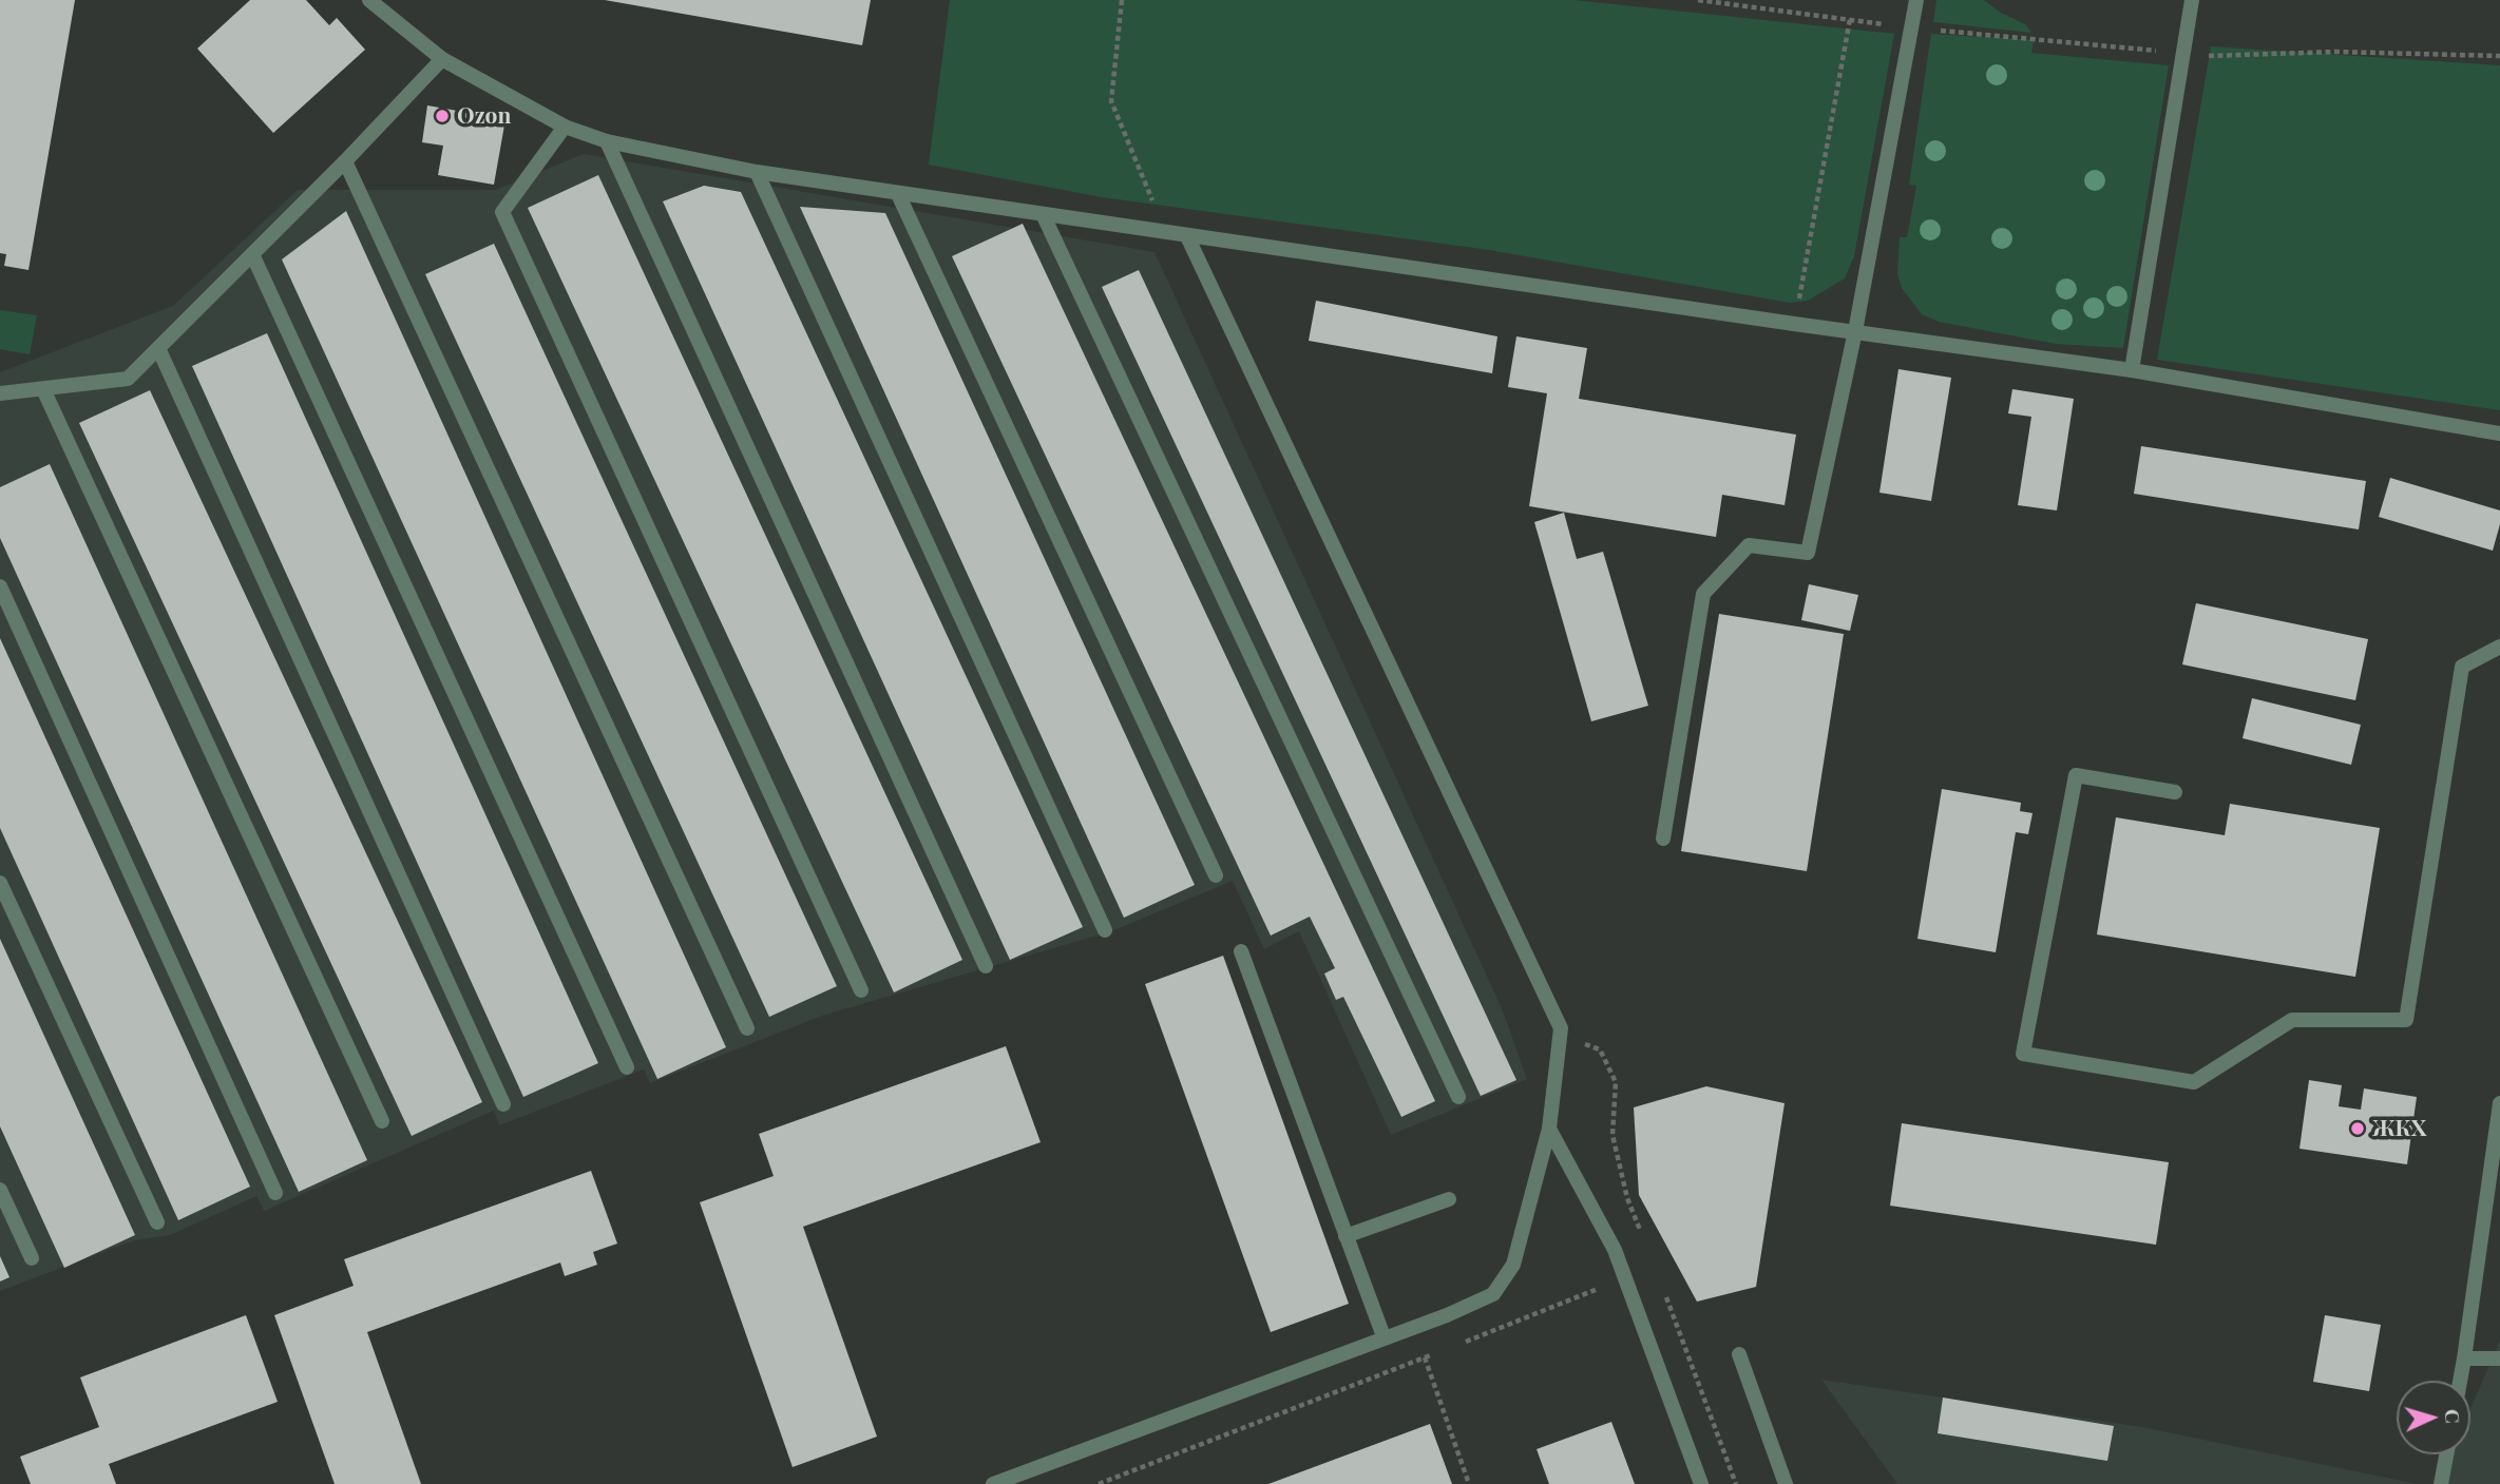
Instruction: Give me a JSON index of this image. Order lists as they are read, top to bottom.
{
  "places": ["Ozon", "ЖКХ"],
  "north": "right"
}
